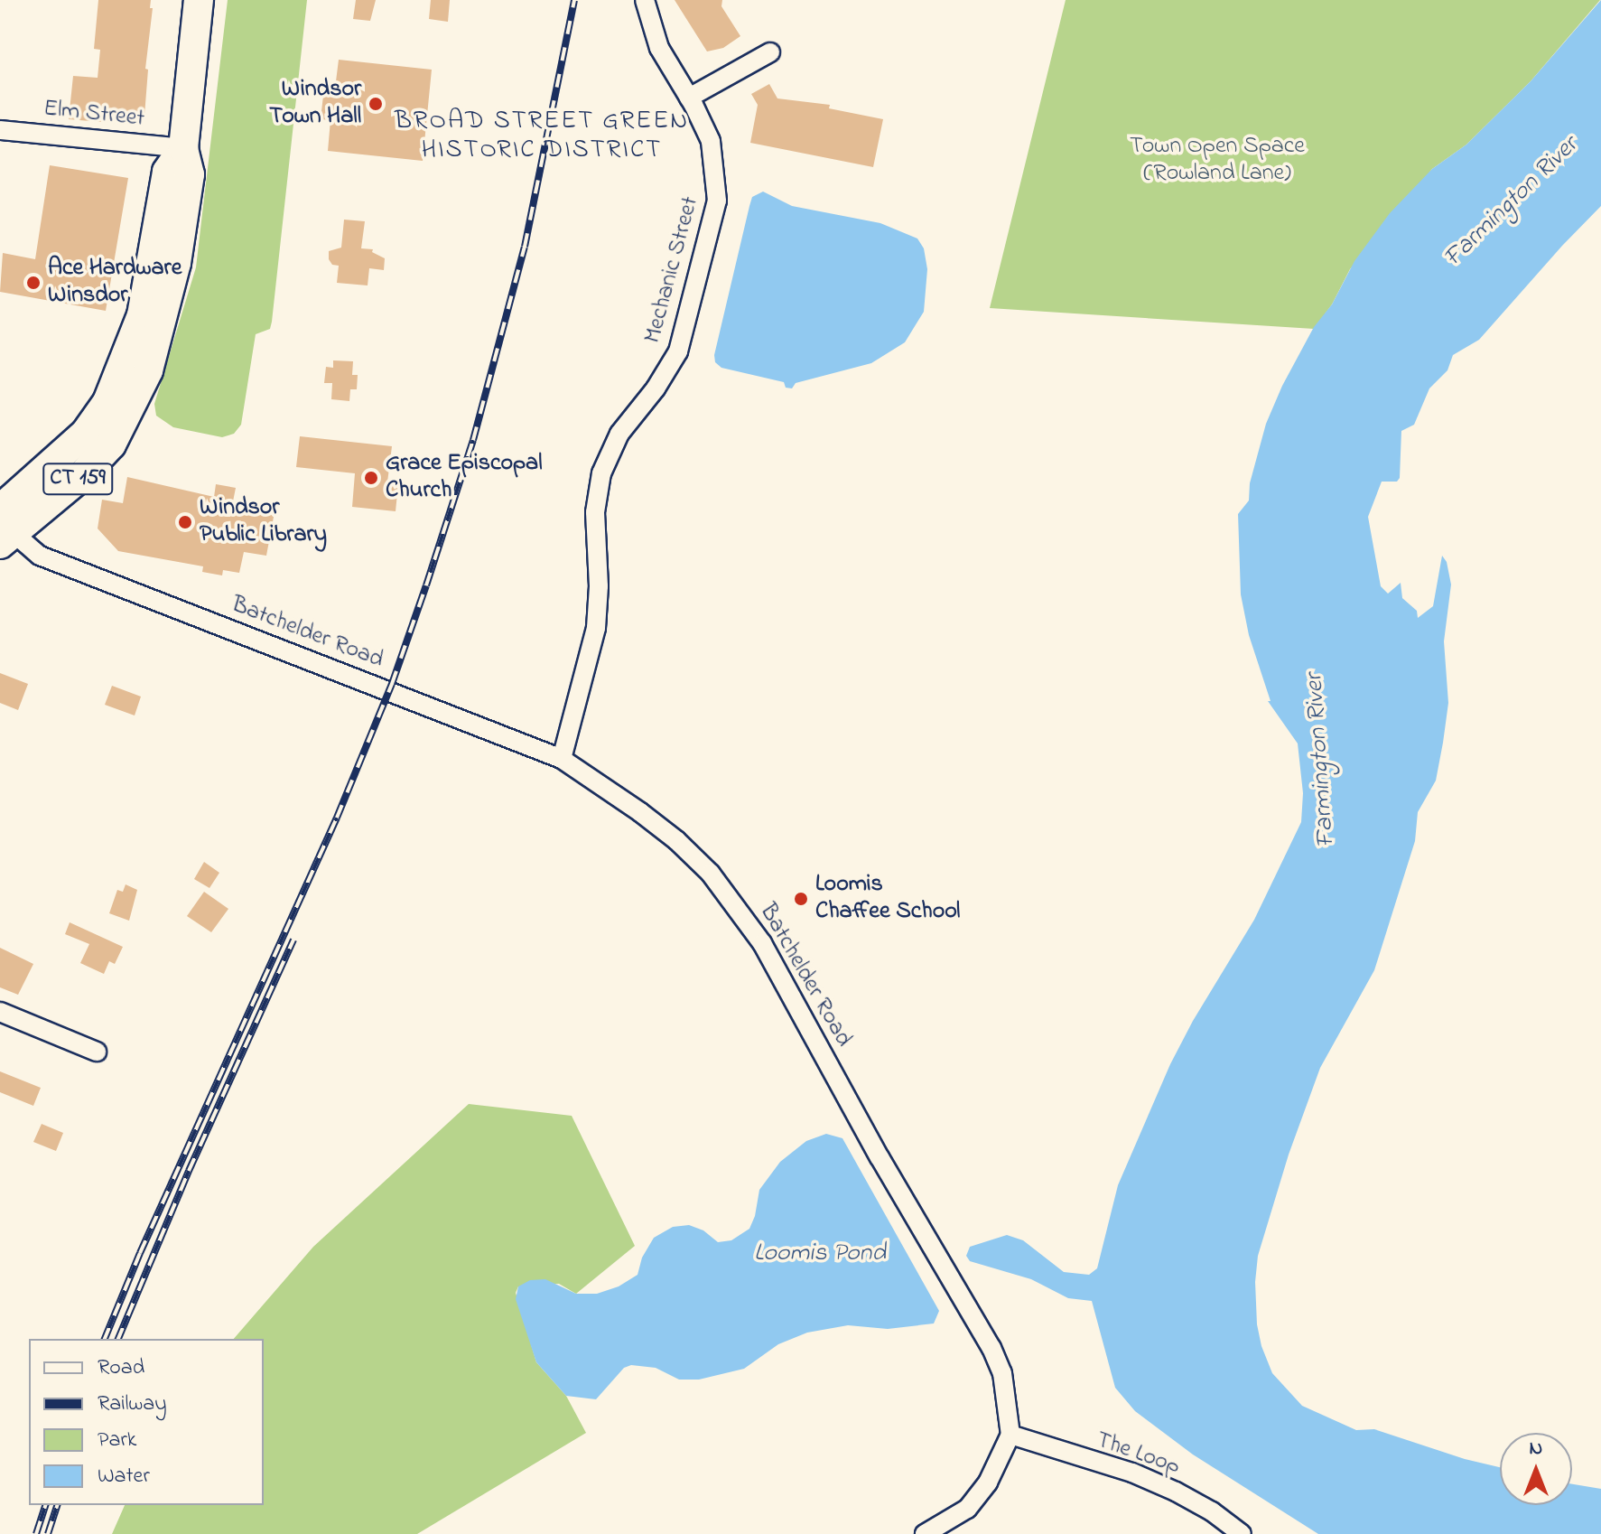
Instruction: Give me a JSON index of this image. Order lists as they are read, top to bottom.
{
  "streets": {
    "main road": ["CT 159"],
    "street": [
      "Elm Street",
      "Mechanic Street",
      "Batchelder Road",
      "The Loop"
    ]
  },
  "crossings": [
    ["Elm Street", "CT 159"],
    ["Mechanic Street", "Batchelder Road"],
    ["CT 159", "Batchelder Road"],
    ["Batchelder Road", "The Loop"]
  ],
  "districts": ["BROAD STREET GREEN HISTORIC DISTRICT"],
  "water": ["Farmington River", "Loomis Pond"],
  "parks": ["Town Open Space (Rowland Lane)"],
  "places": [
    "Windsor Town Hall",
    "Ace Hardware Winsdor",
    "Grace Episcopal Church",
    "Windsor Public Library",
    "Loomis Chaffee School"
  ],
  "legend": [
    "Road",
    "Railway",
    "Park",
    "Water"
  ],
  "north": "top"
}
